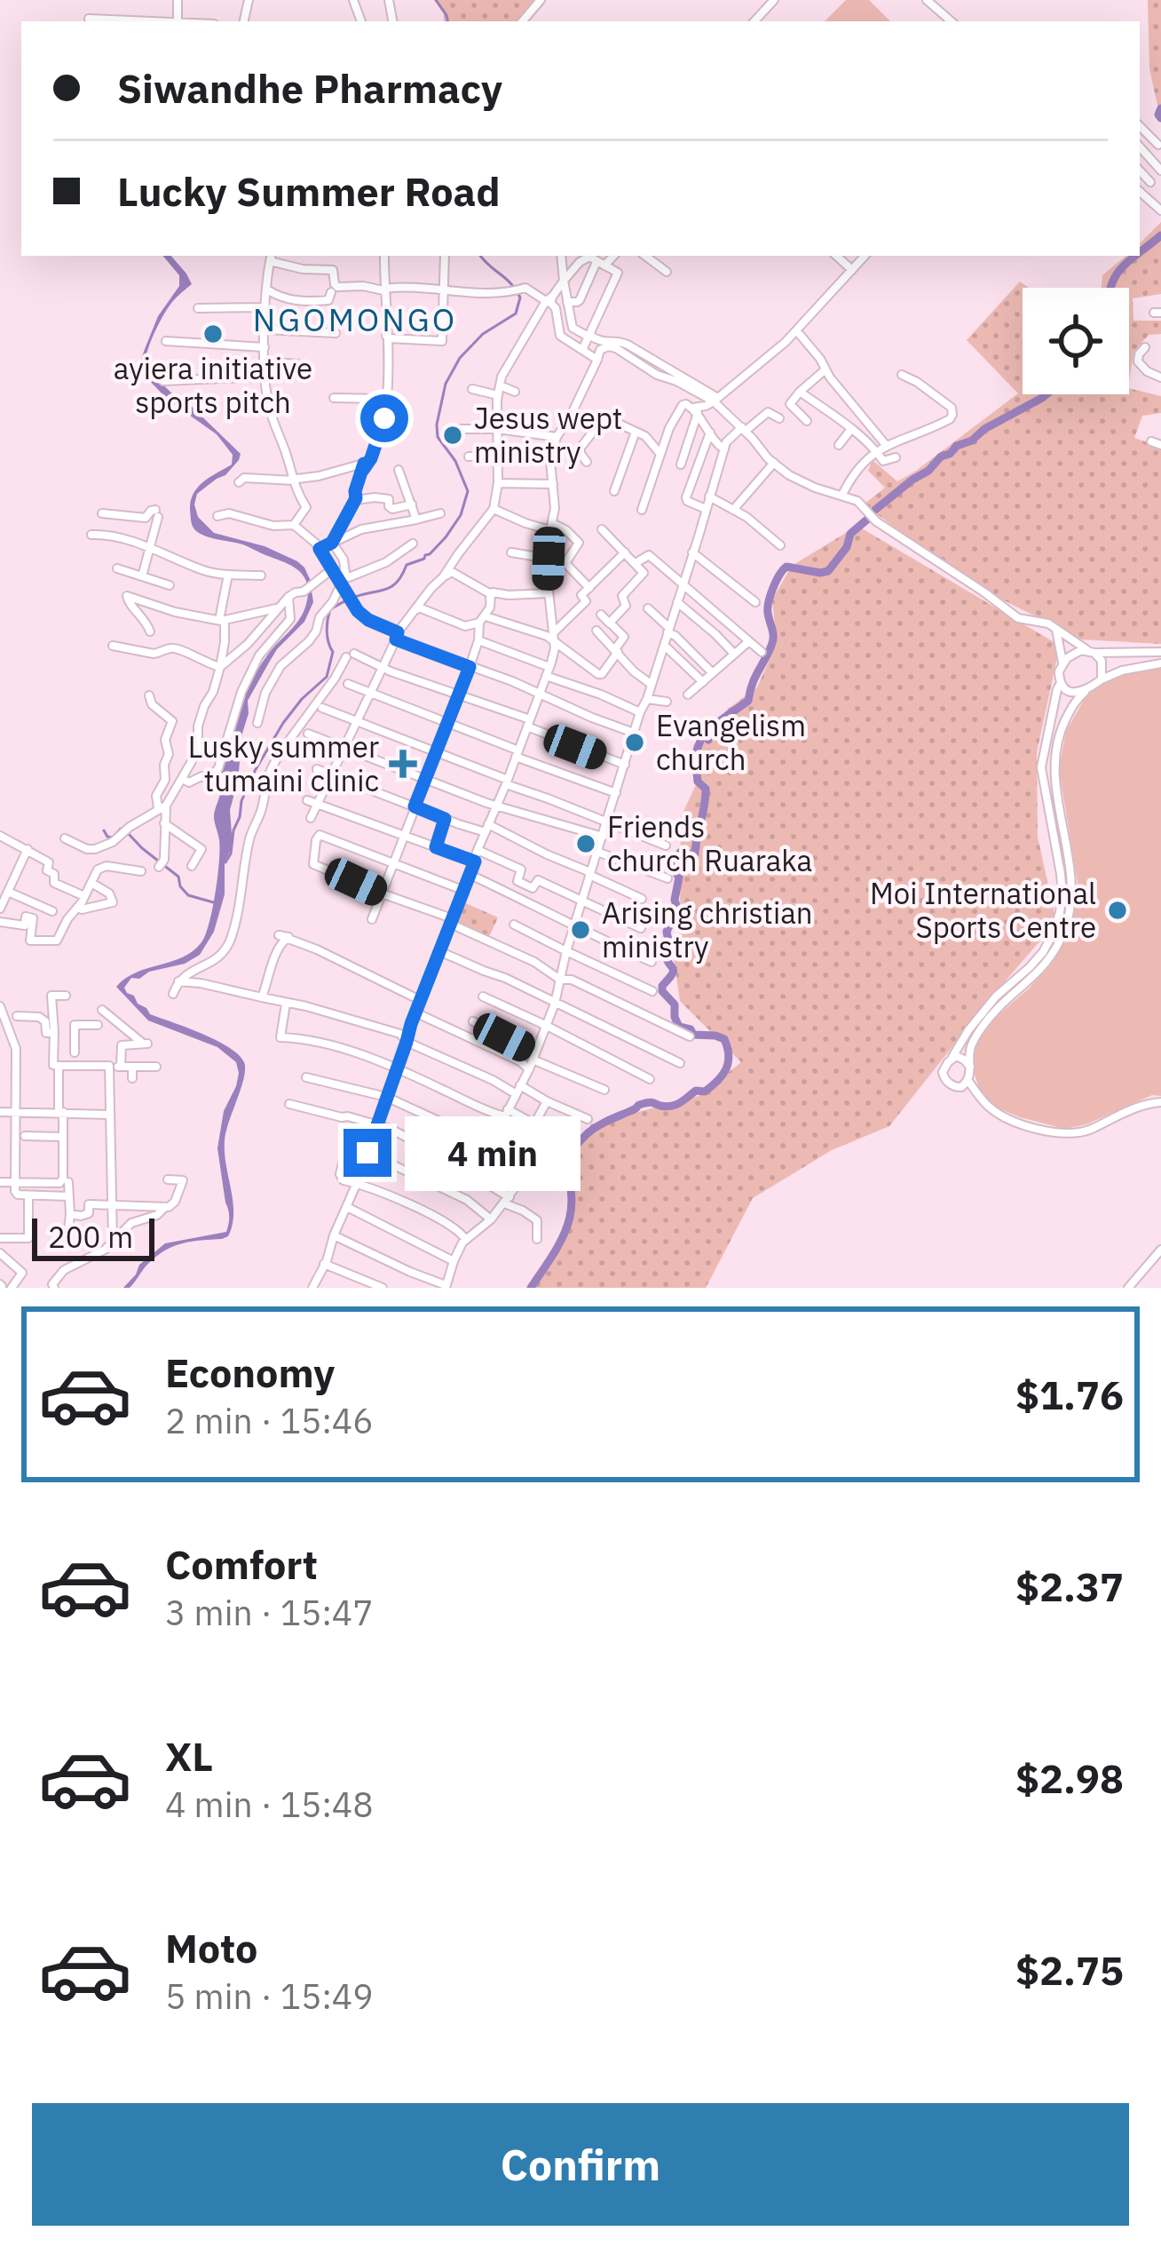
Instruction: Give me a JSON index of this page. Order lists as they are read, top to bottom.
{
  "districts": ["NGOMONGO"],
  "places": {
    "other": [
      "ayiera initiative sports pitch",
      "Jesus wept ministry",
      "Evangelism church",
      "Friends church Ruaraka",
      "Moi International Sports Centre",
      "Arising christian ministry"
    ],
    "health": ["Lusky summer tumaini clinic"]
  },
  "scale_bar": "200 m",
  "page": {
    "banner": ["Siwandhe Pharmacy", "Lucky Summer Road"],
    "bubble": "4 min",
    "scale": "200 m",
    "list": [
      {
        "name": "Economy",
        "note": "2 min · 15:46",
        "value": "$1.76"
      },
      {
        "name": "Comfort",
        "note": "3 min · 15:47",
        "value": "$2.37"
      },
      {
        "name": "XL",
        "note": "4 min · 15:48",
        "value": "$2.98"
      },
      {
        "name": "Moto",
        "note": "5 min · 15:49",
        "value": "$2.75"
      }
    ],
    "buttons": "Confirm"
  }
}
